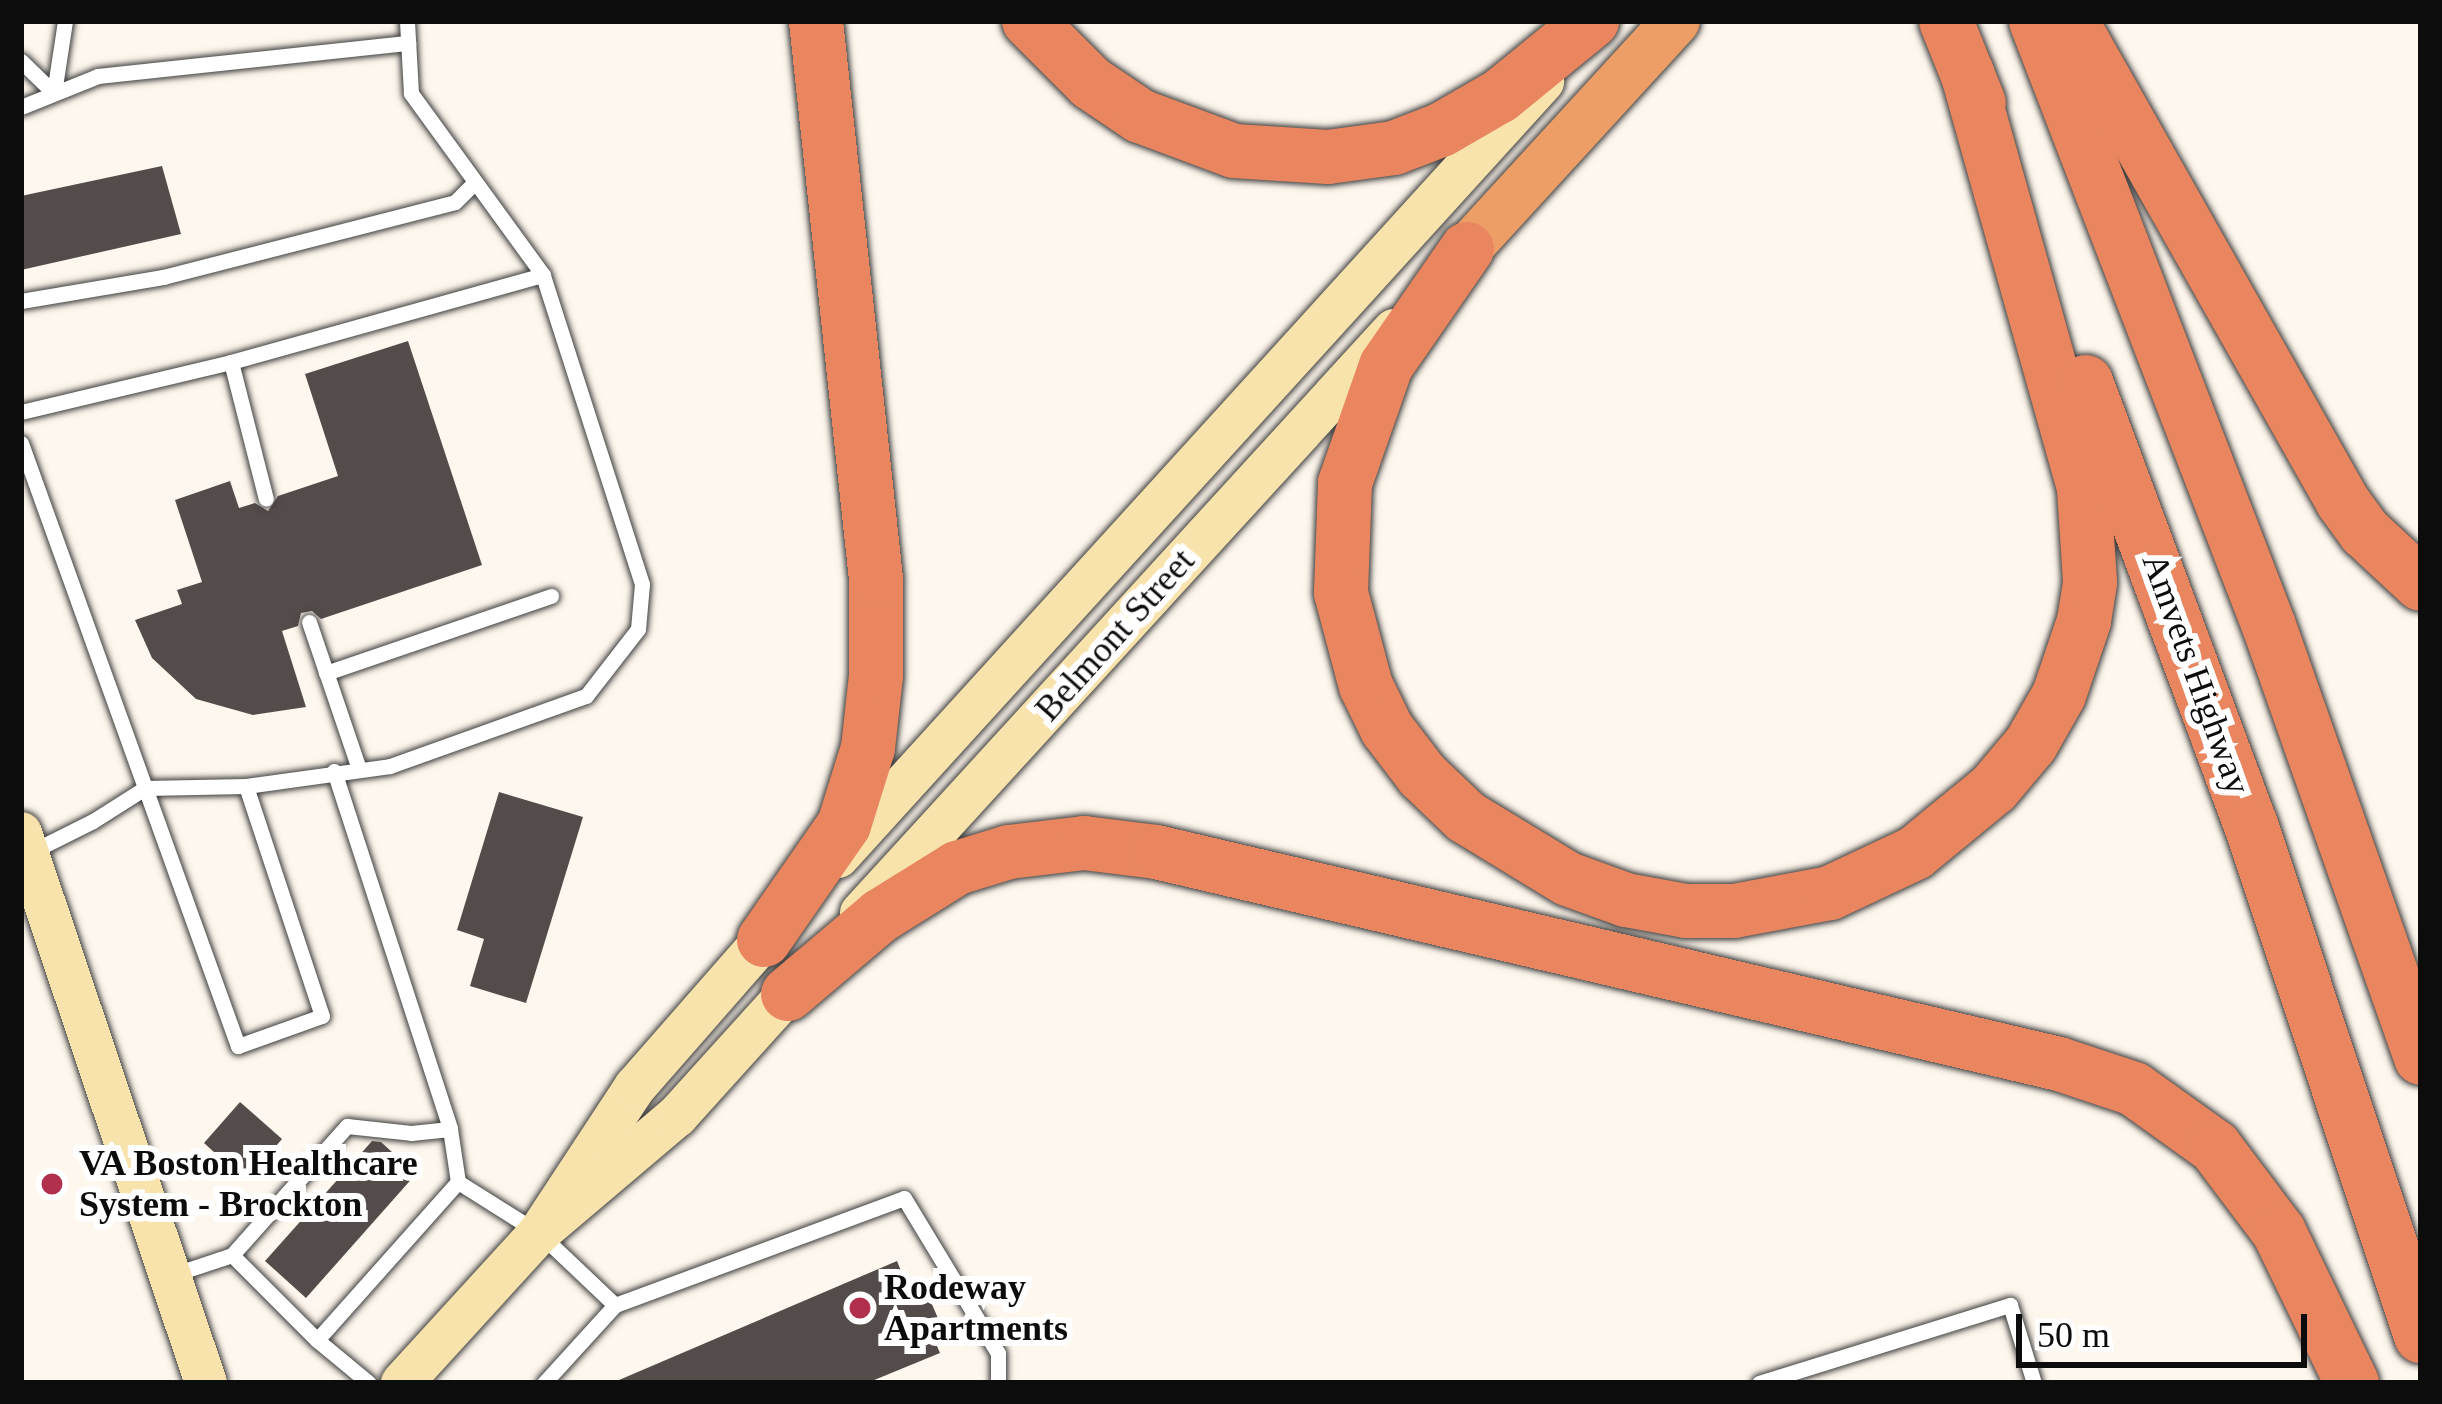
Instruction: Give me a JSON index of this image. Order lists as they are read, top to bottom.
{
  "streets": {
    "highway": ["Belmont Street", "Amvets Highway"]
  },
  "places": ["VA Boston Healthcare System - Brockton", "Rodeway Apartments"],
  "scale_bar": "50 m"
}
